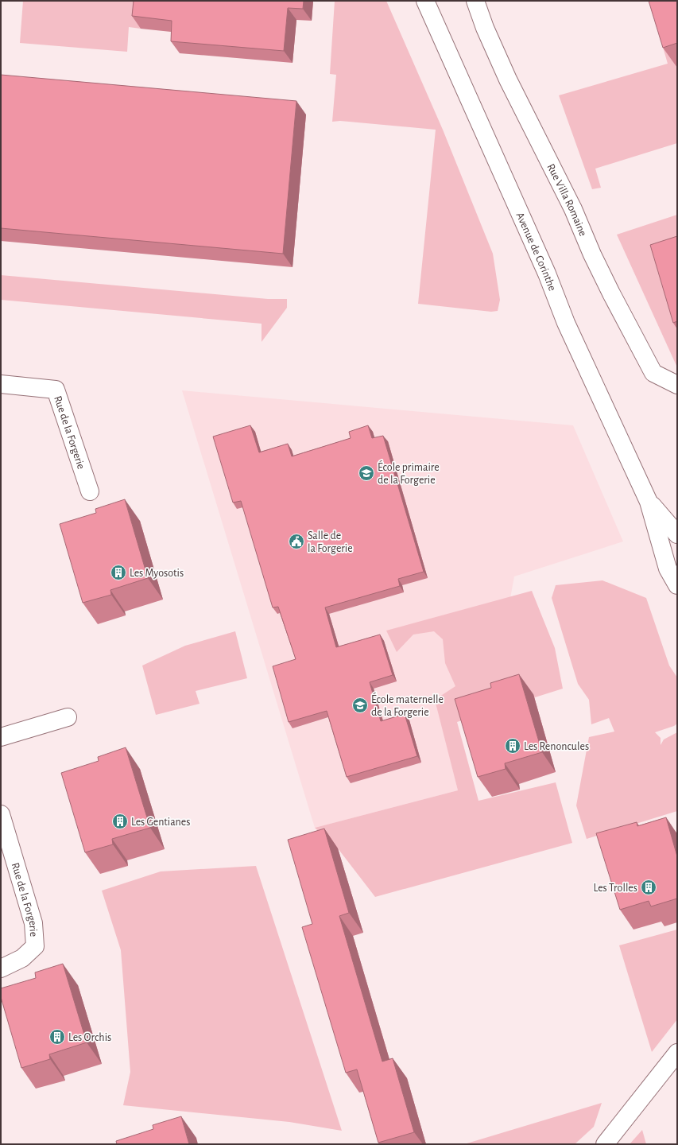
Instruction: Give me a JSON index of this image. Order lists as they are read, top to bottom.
{
  "streets": {
    "street": ["Rue Villa Romaine", "Avenue de Corinthe", "Rue de la Forgerie"]
  },
  "places": {
    "school or university": ["École primaire de la Forgerie", "École maternelle de la Forgerie"],
    "public building": ["Salle de la Forgerie"],
    "building": [
      "Les Myosotis",
      "Les Renoncules",
      "Les Gentianes",
      "Les Trolles",
      "Les Orchis"
    ]
  }
}
